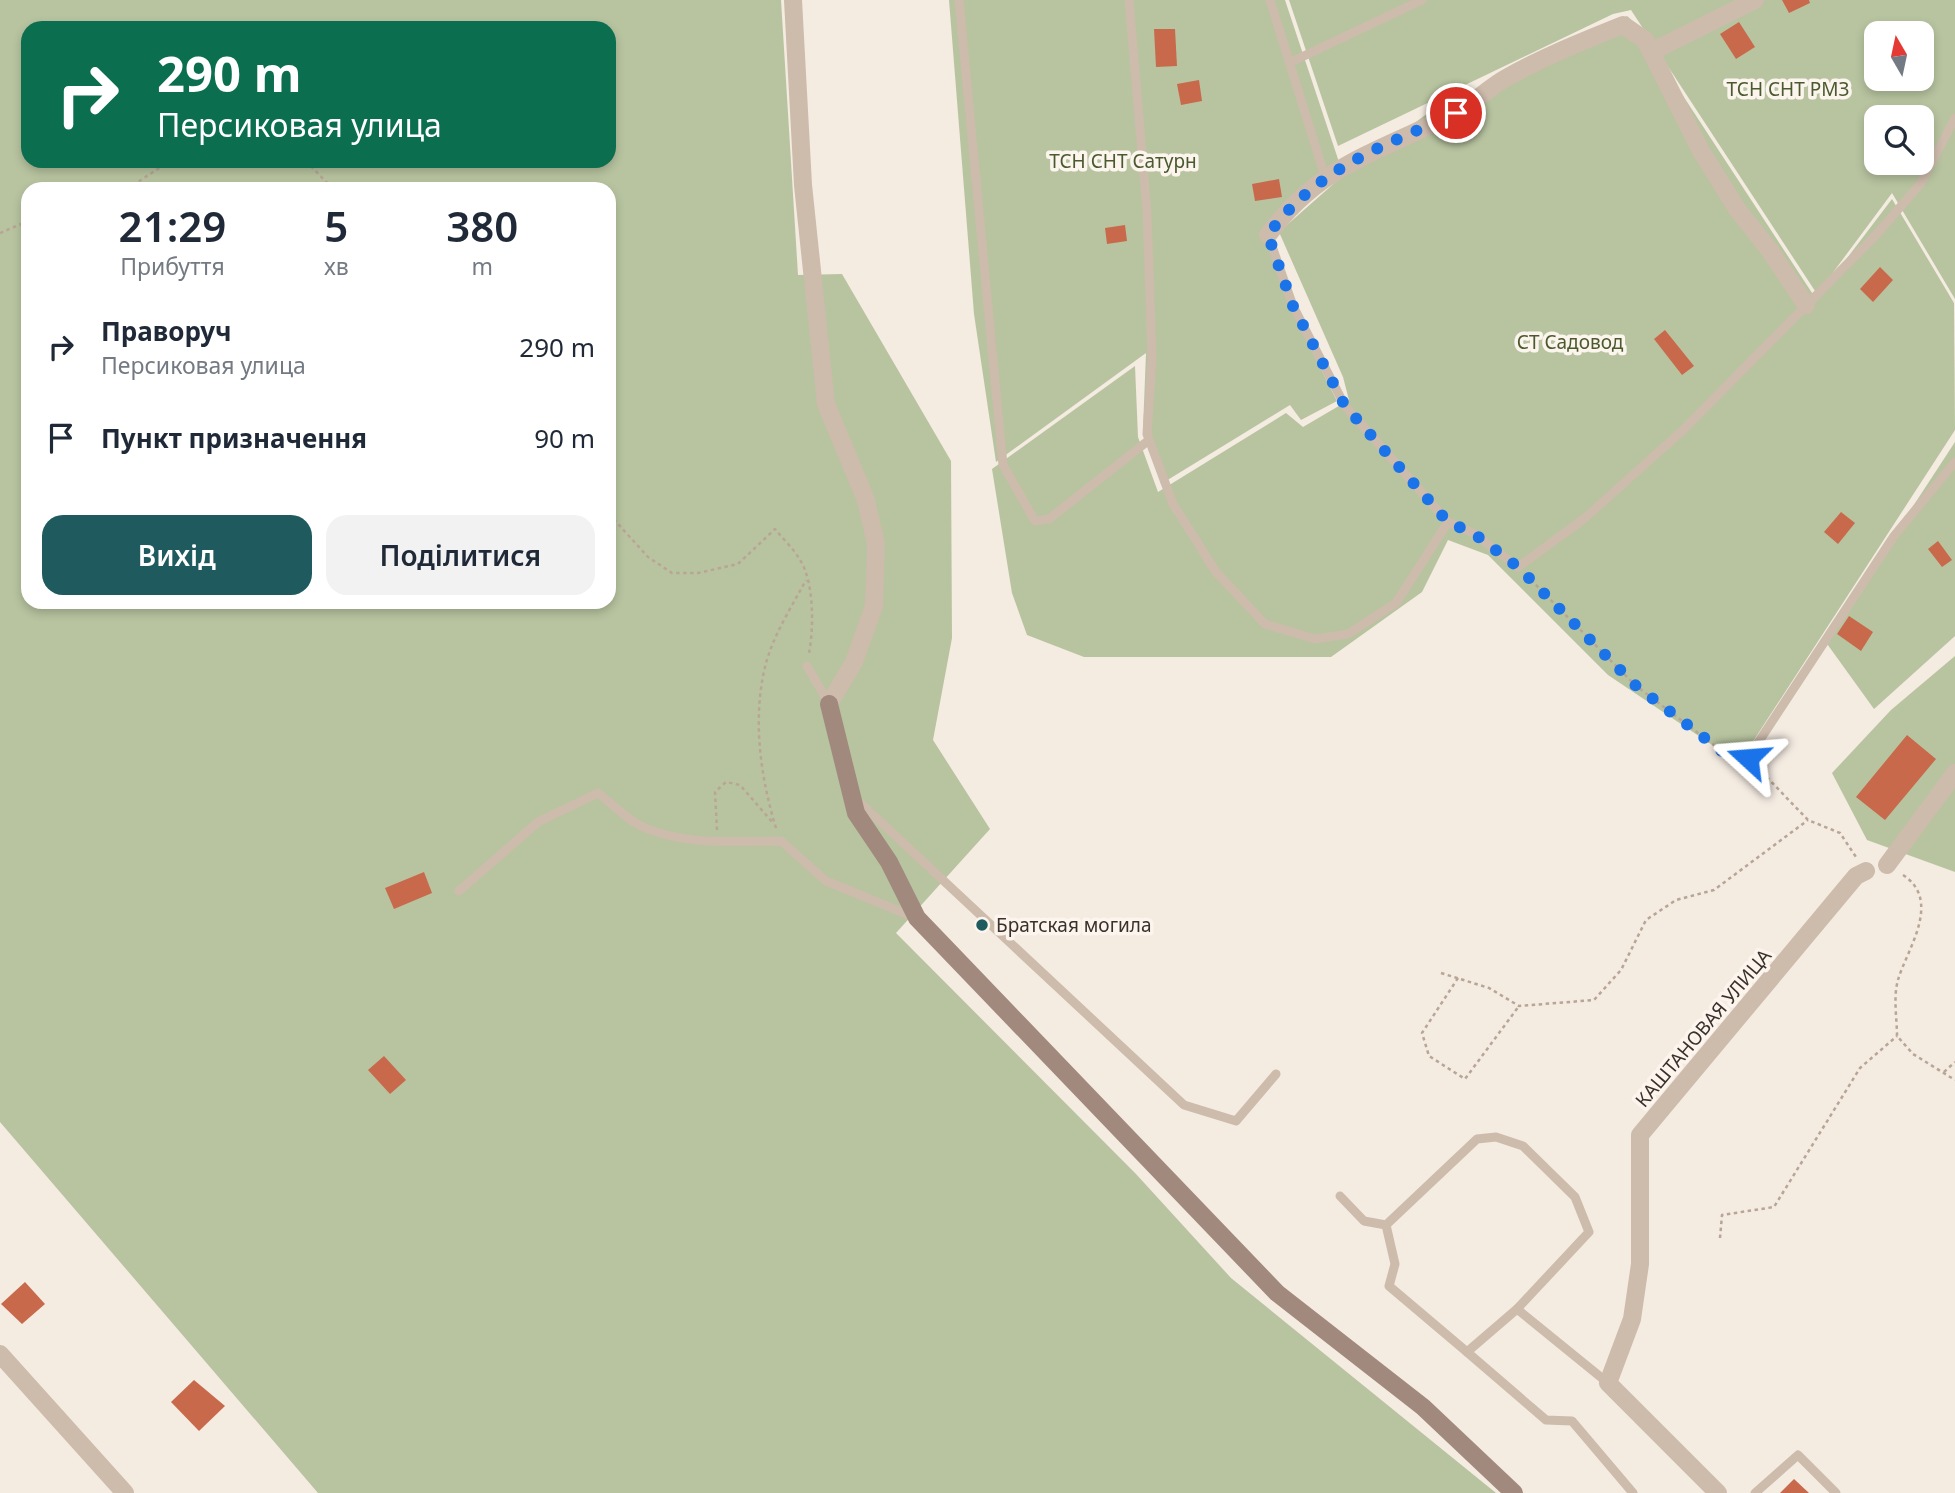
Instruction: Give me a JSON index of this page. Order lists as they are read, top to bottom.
{
  "streets": {
    "street": ["КАШТАНОВАЯ УЛИЦА"]
  },
  "parks": ["ТСН СНТ РМЗ", "ТСН СНТ Сатурн", "СТ Садовод"],
  "places": ["Братская могила"],
  "north": "top",
  "page": {
    "turn": ["290 m", "Персиковая улица"],
    "eta": [
      "21:29",
      "Прибуття",
      "5",
      "хв",
      "380",
      "m"
    ],
    "list": [
      {
        "name": "Праворуч",
        "note": "Персиковая улица",
        "value": "290 m"
      },
      {
        "name": "Пункт призначення",
        "value": "90 m"
      }
    ],
    "buttons": ["Вихід", "Поділитися"]
  }
}
